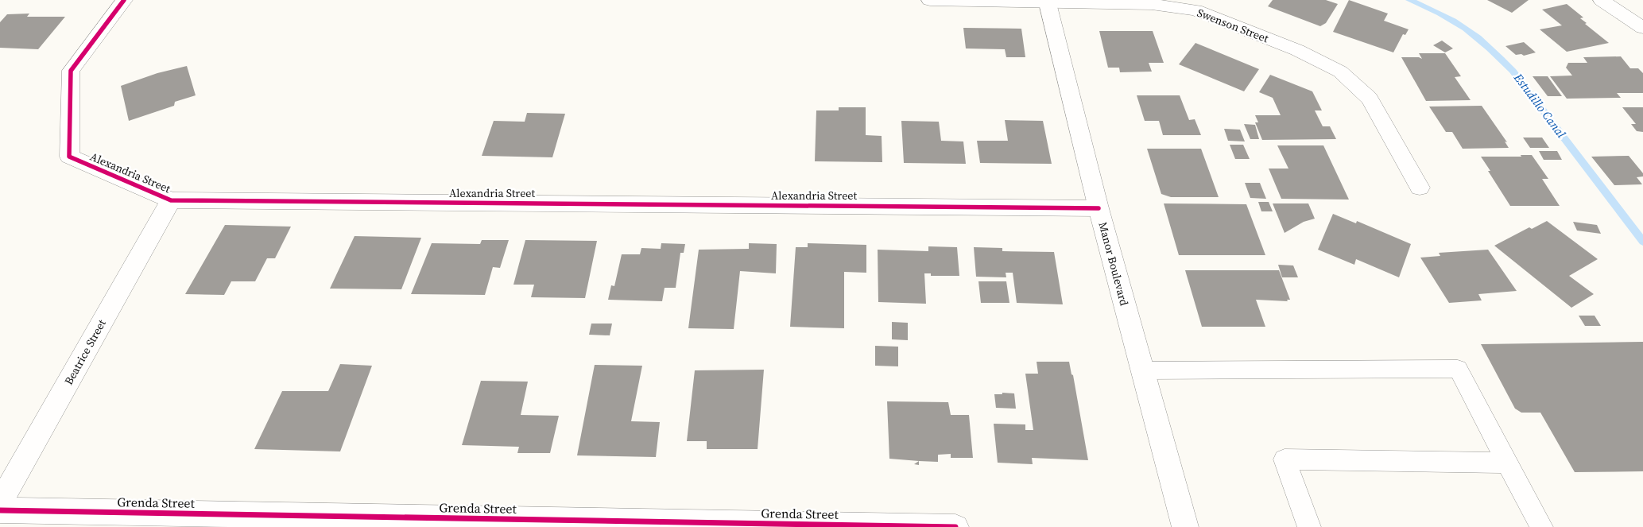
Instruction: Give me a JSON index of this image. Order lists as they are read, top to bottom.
{
  "streets": {
    "street": [
      "Swenson Street",
      "Alexandria Street",
      "Manor Boulevard",
      "Beatrice Street",
      "Grenda Street"
    ]
  },
  "crossings": [
    ["Swenson Street", "Manor Boulevard"],
    ["Alexandria Street", "Manor Boulevard"],
    ["Alexandria Street", "Beatrice Street"]
  ],
  "water": ["Estudillo Canal"]
}
